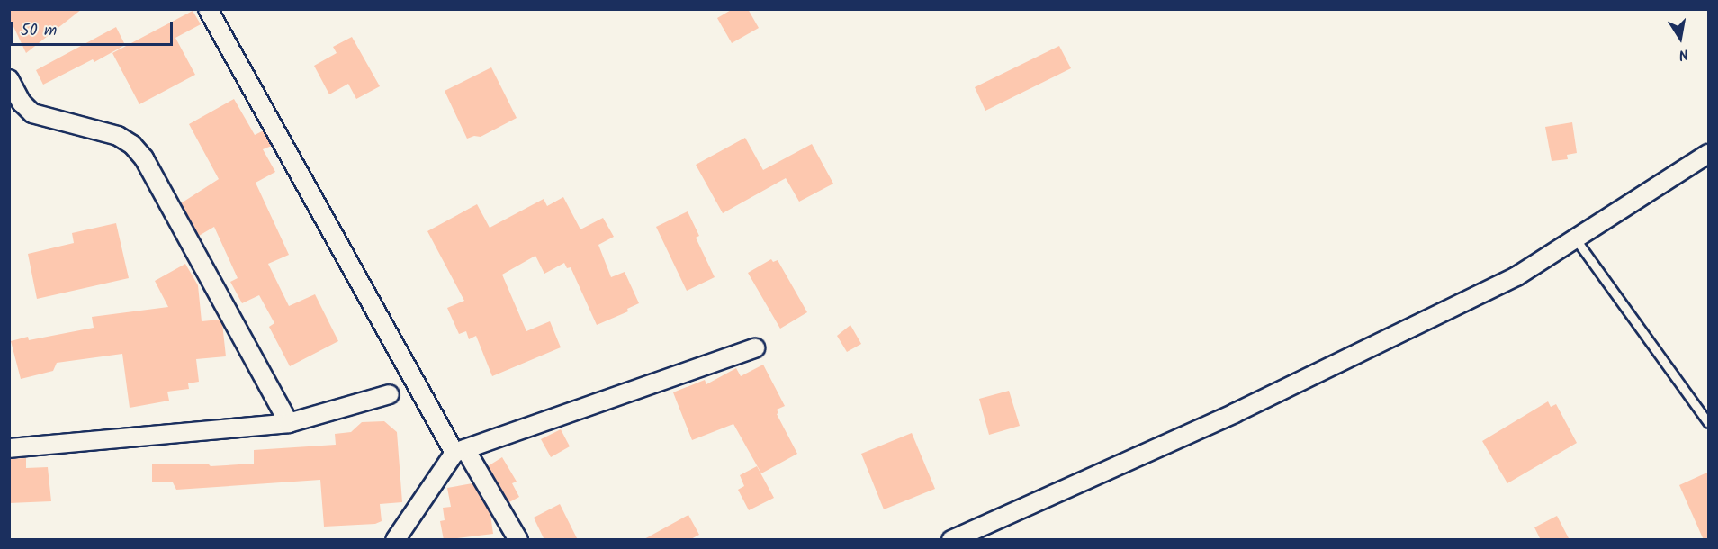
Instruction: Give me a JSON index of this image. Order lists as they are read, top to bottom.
{
  "scale_bar": "50 m",
  "north": "bottom"
}
